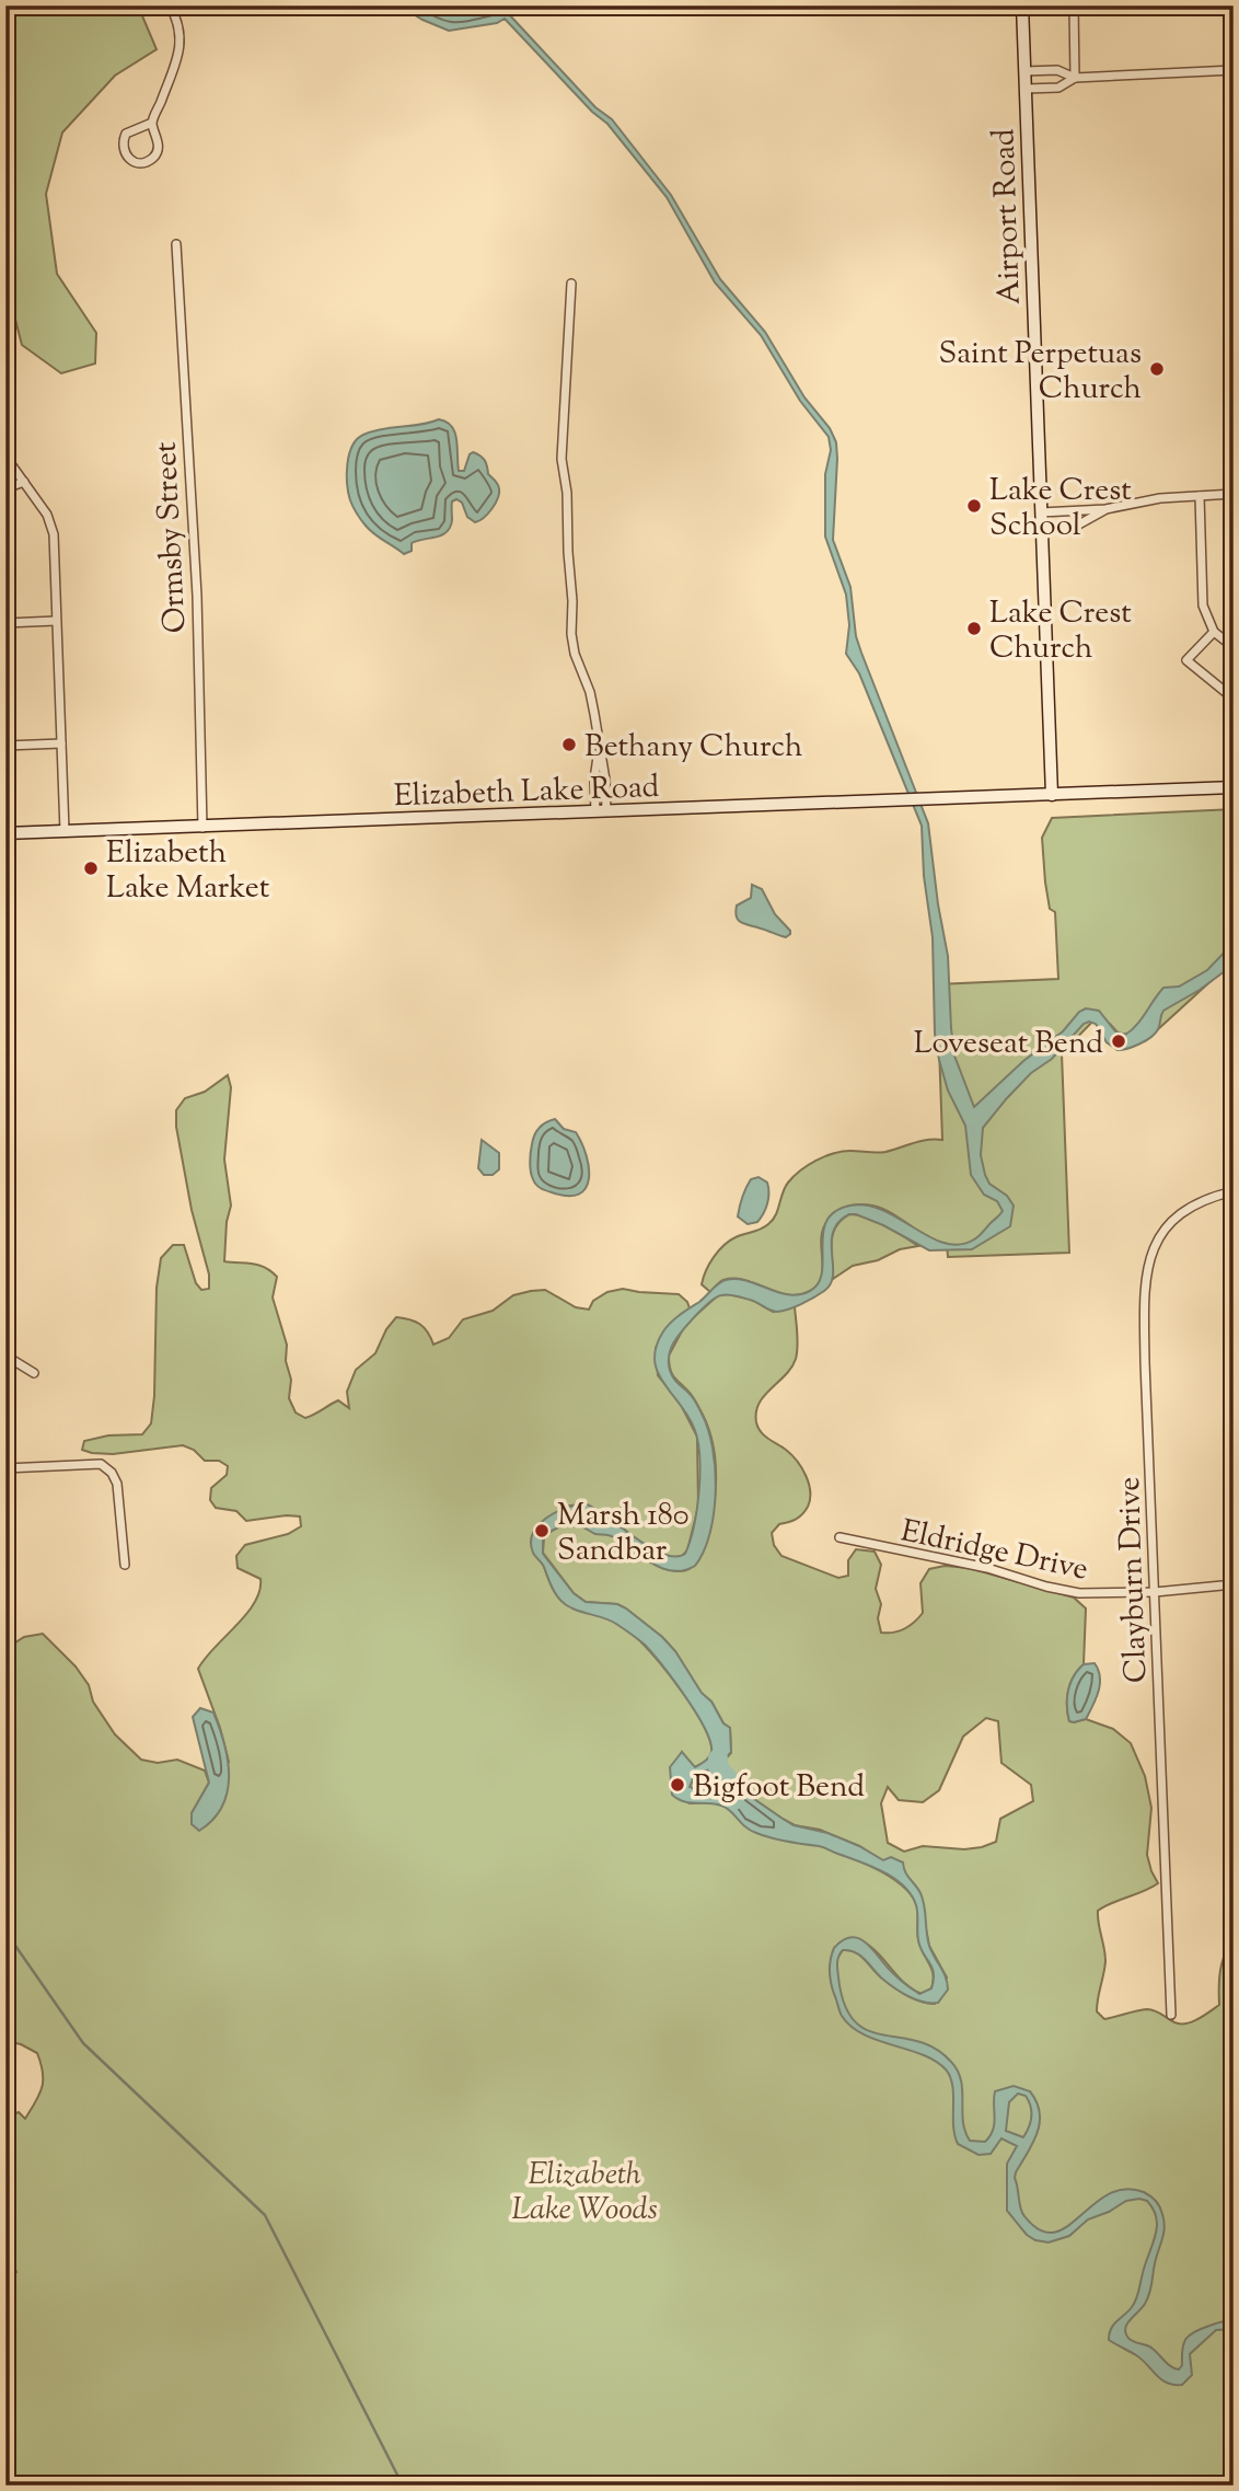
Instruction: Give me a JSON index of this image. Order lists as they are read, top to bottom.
{
  "streets": {
    "street": [
      "Airport Road",
      "Ormsby Street",
      "Elizabeth Lake Road",
      "Eldridge Drive",
      "Clayburn Drive"
    ]
  },
  "crossings": [
    ["Airport Road", "Elizabeth Lake Road"],
    ["Ormsby Street", "Elizabeth Lake Road"],
    ["Eldridge Drive", "Clayburn Drive"]
  ],
  "parks": ["Elizabeth Lake Woods"],
  "places": [
    "Saint Perpetuas Church",
    "Lake Crest School",
    "Lake Crest Church",
    "Bethany Church",
    "Elizabeth Lake Market",
    "Loveseat Bend",
    "Marsh 180 Sandbar",
    "Bigfoot Bend"
  ]
}
